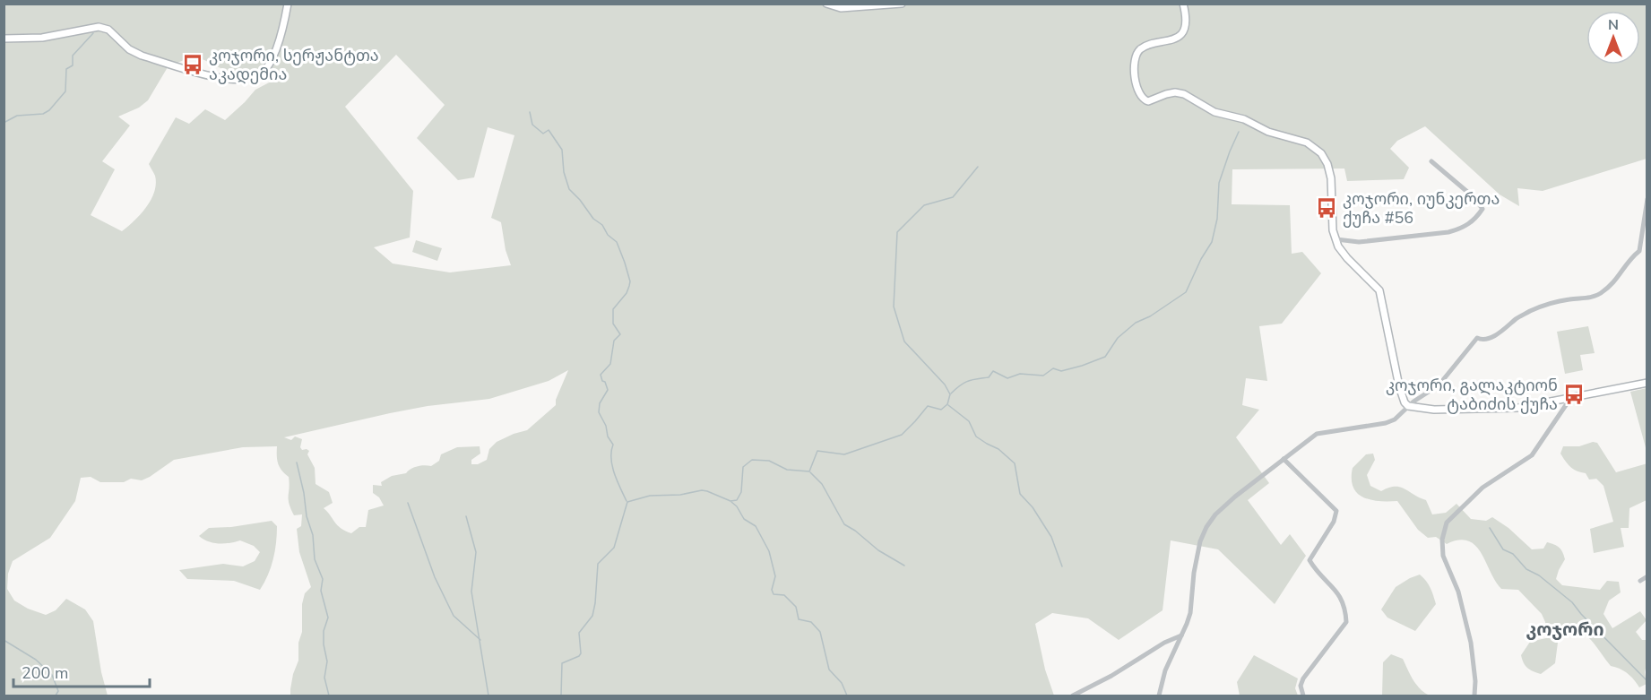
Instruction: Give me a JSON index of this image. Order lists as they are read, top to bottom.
{
  "districts": ["კოჯორი"],
  "places": {
    "bus stop": ["კოჯორი, სერჟანტთა აკადემია", "კოჯორი, იუნკერთა ქუჩა #56", "კოჯორი, გალაკტიონ ტაბიძის ქუჩა"]
  },
  "scale_bar": "200 m",
  "north": "top"
}
